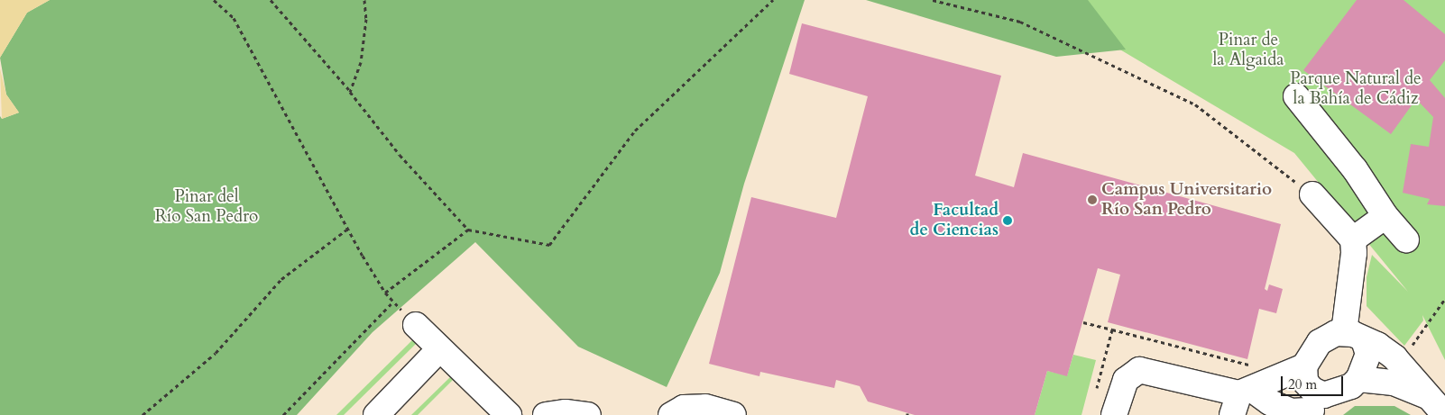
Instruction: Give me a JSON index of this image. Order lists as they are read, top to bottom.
{
  "parks": ["Pinar de la Algaida", "Parque Natural de la Bahía de Cádiz", "Pinar del Río San Pedro"],
  "places": ["Campus Universitario Río San Pedro", "Facultad de Ciencias"],
  "scale_bar": "20 m"
}
